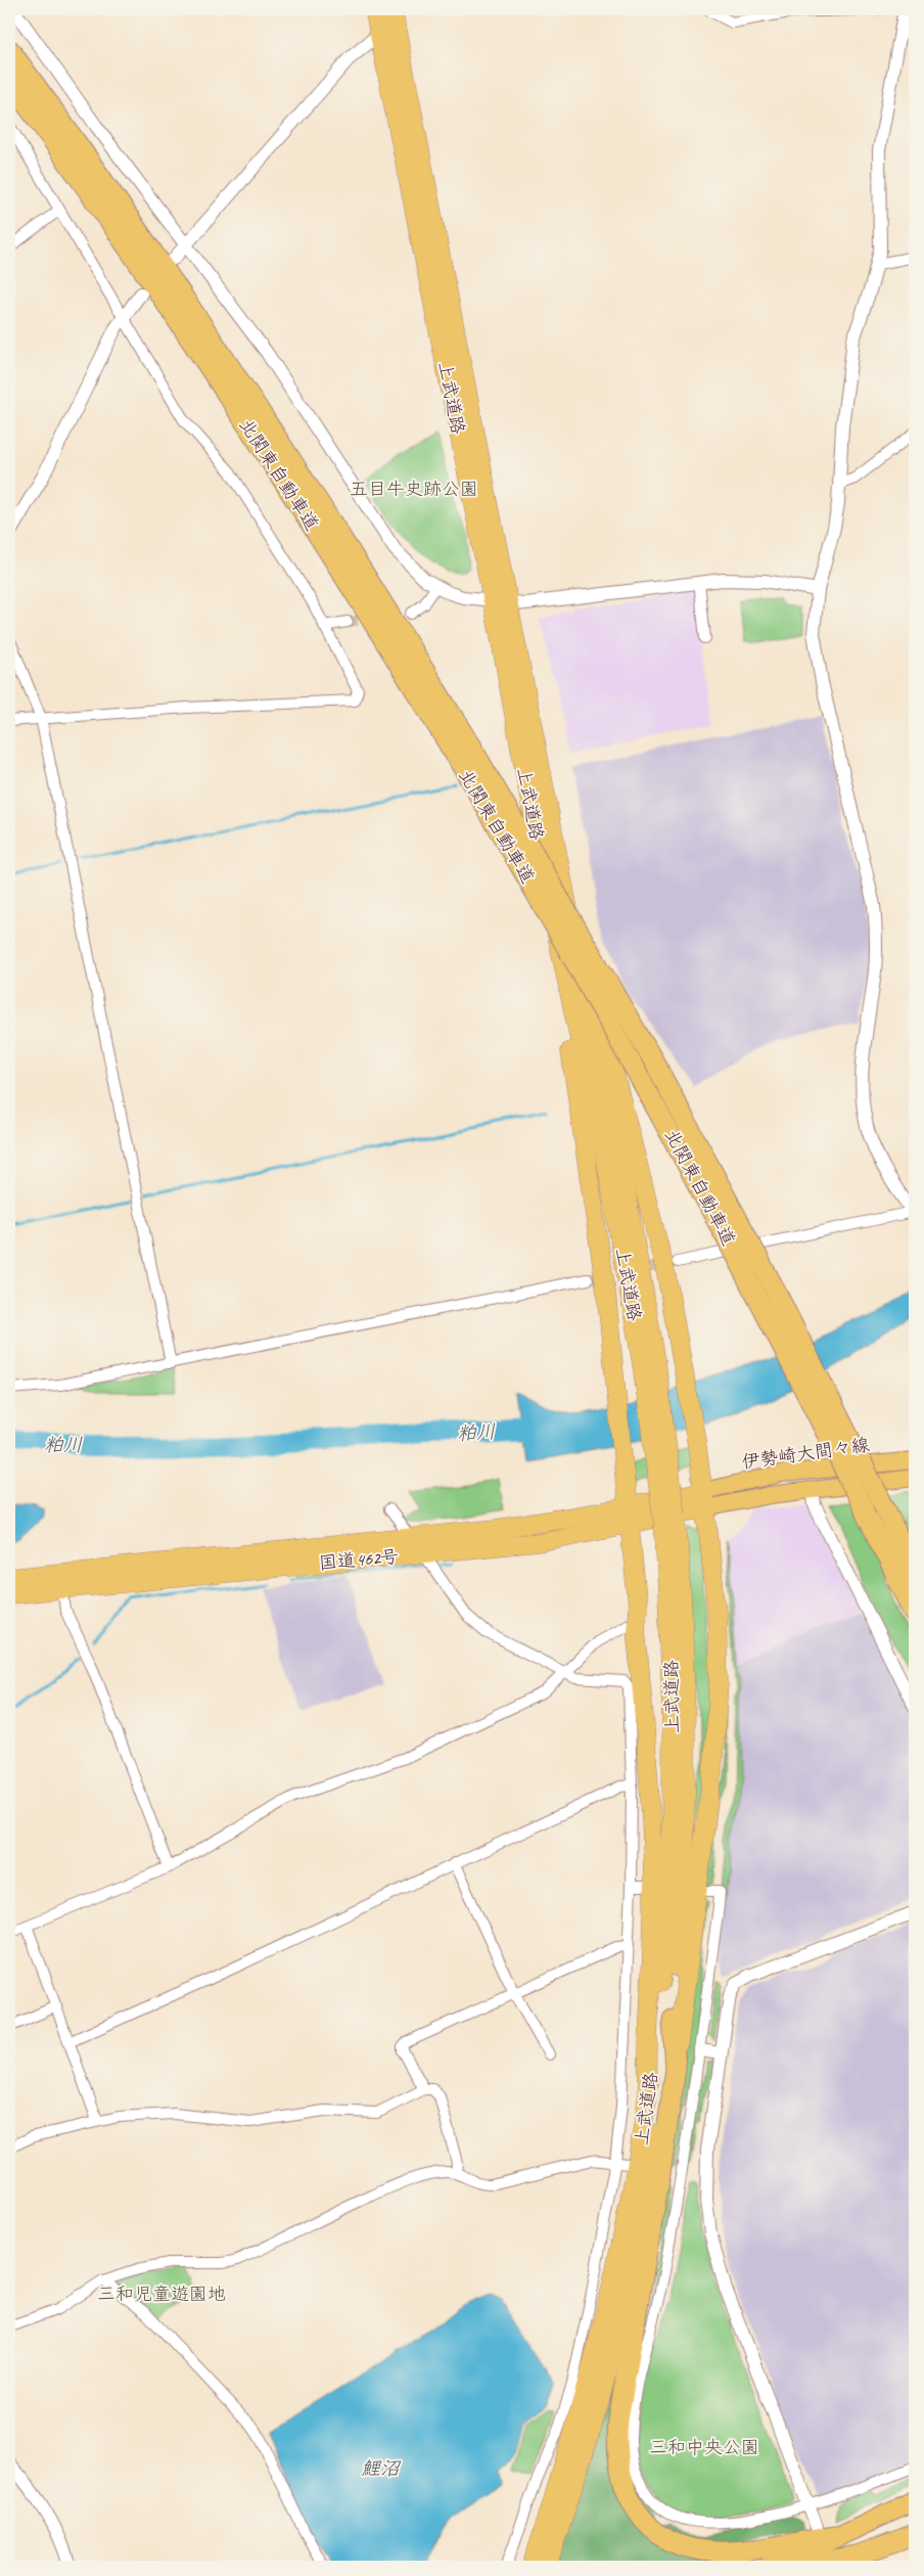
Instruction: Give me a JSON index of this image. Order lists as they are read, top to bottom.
{
  "streets": {
    "highway": ["上武道路", "北関東自動車道", "国道462号"],
    "main road": ["伊勢崎大間々線"]
  },
  "crossings": [
    ["伊勢崎大間々線", "国道462号"]
  ],
  "water": ["粕川", "鯉沼"],
  "parks": ["五目牛史跡公園", "三和児童遊園地", "三和中央公園"]
}
